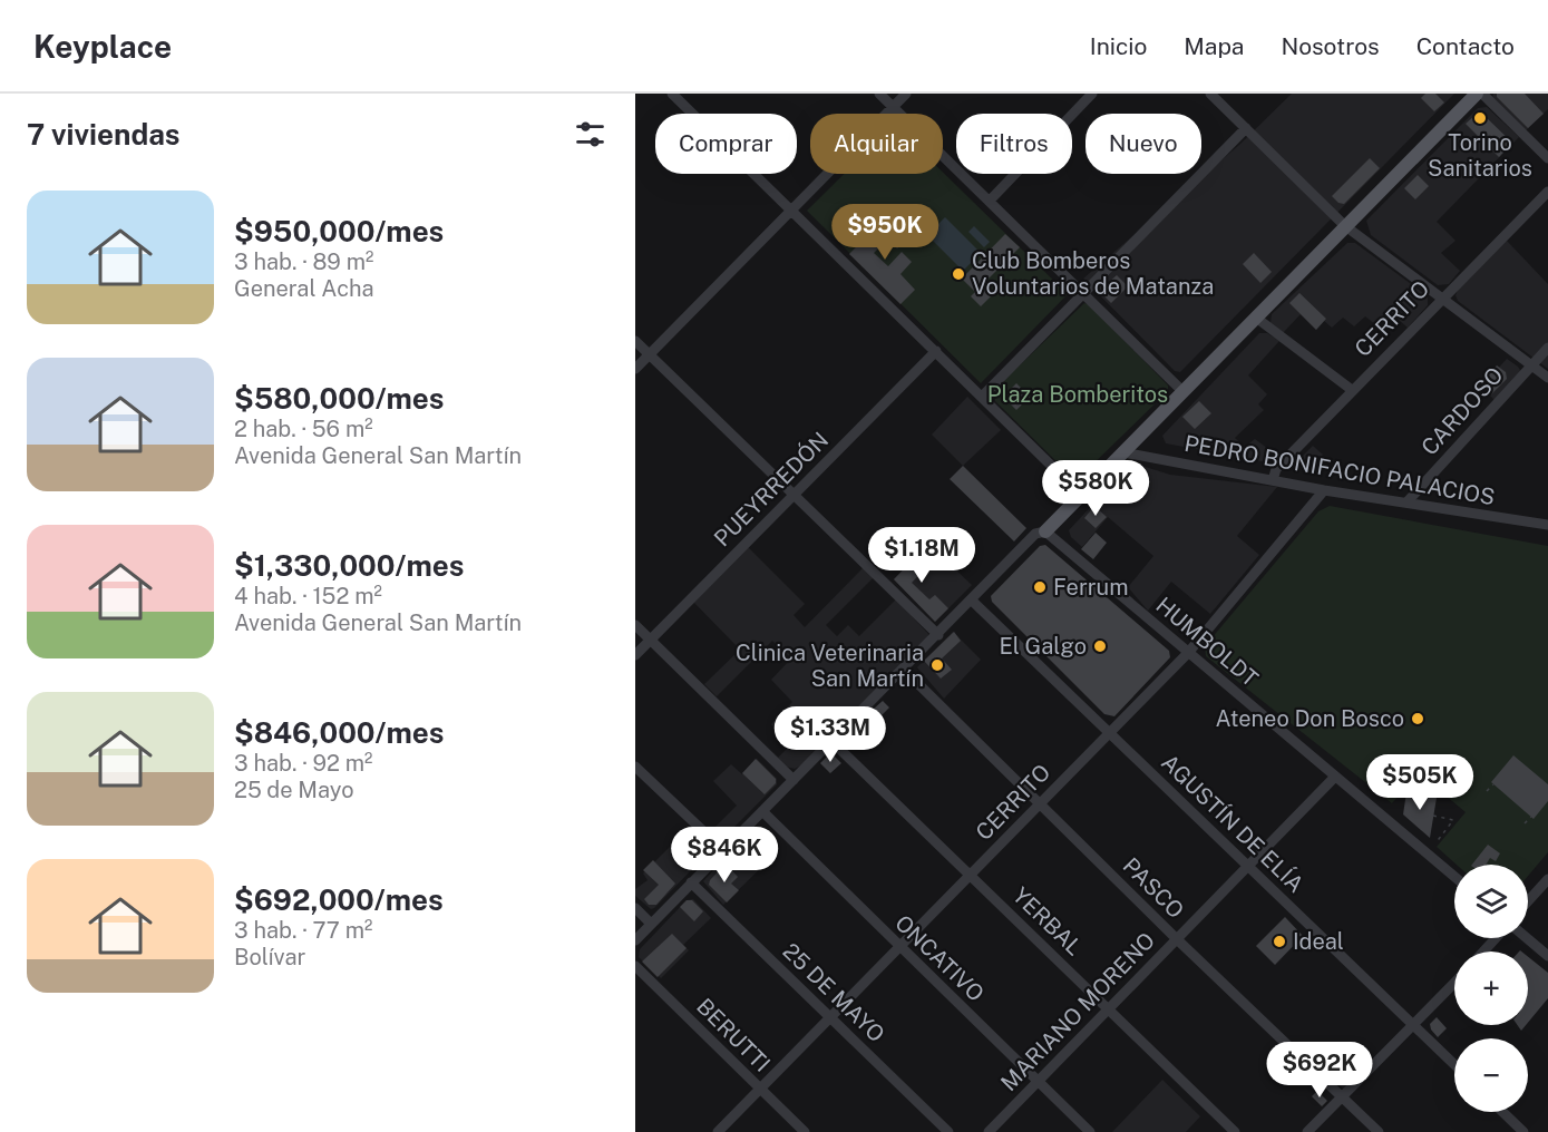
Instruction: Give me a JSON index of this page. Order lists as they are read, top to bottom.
{
  "streets": {
    "street": [
      "CERRITO",
      "CARDOSO",
      "PEDRO BONIFACIO PALACIOS",
      "PUEYRREDÓN",
      "HUMBOLDT",
      "AGUSTÍN DE ELÍA",
      "PASCO",
      "YERBAL",
      "ONCATIVO",
      "25 DE MAYO",
      "MARIANO MORENO",
      "BERUTTI"
    ]
  },
  "crossings": [
    ["CERRITO", "PEDRO BONIFACIO PALACIOS"],
    ["CERRITO", "HUMBOLDT"],
    ["CERRITO", "AGUSTÍN DE ELÍA"],
    ["CERRITO", "PASCO"],
    ["CERRITO", "YERBAL"],
    ["CERRITO", "ONCATIVO"],
    ["CERRITO", "25 DE MAYO"],
    ["CERRITO", "BERUTTI"],
    ["CARDOSO", "PEDRO BONIFACIO PALACIOS"],
    ["HUMBOLDT", "MARIANO MORENO"],
    ["AGUSTÍN DE ELÍA", "MARIANO MORENO"],
    ["PASCO", "MARIANO MORENO"],
    ["YERBAL", "MARIANO MORENO"],
    ["ONCATIVO", "MARIANO MORENO"]
  ],
  "parks": ["Plaza Bomberitos"],
  "places": [
    "Torino Sanitarios",
    "Club Bomberos Voluntarios de Matanza",
    "Ferrum",
    "El Galgo",
    "Clinica Veterinaria San Martín",
    "Ateneo Don Bosco",
    "Ideal"
  ],
  "page": {
    "header": "Keyplace",
    "nav": [
      "Inicio",
      "Mapa",
      "Nosotros",
      "Contacto"
    ],
    "heading": "7 viviendas",
    "chip": [
      "Comprar",
      "Alquilar",
      "Filtros",
      "Nuevo"
    ],
    "list": [
      {
        "name": "$950,000/mes",
        "note": "3 hab. · 89 m² · General Acha"
      },
      {
        "name": "$580,000/mes",
        "note": "2 hab. · 56 m² · Avenida General San Martín"
      },
      {
        "name": "$1,330,000/mes",
        "note": "4 hab. · 152 m² · Avenida General San Martín"
      },
      {
        "name": "$846,000/mes",
        "note": "3 hab. · 92 m² · 25 de Mayo"
      },
      {
        "name": "$692,000/mes",
        "note": "3 hab. · 77 m² · Bolívar"
      }
    ],
    "price": [
      "$950K",
      "$580K",
      "$1.18M",
      "$1.33M",
      "$505K",
      "$846K",
      "$692K"
    ],
    "map_buttons": ["+", "−"]
  }
}
